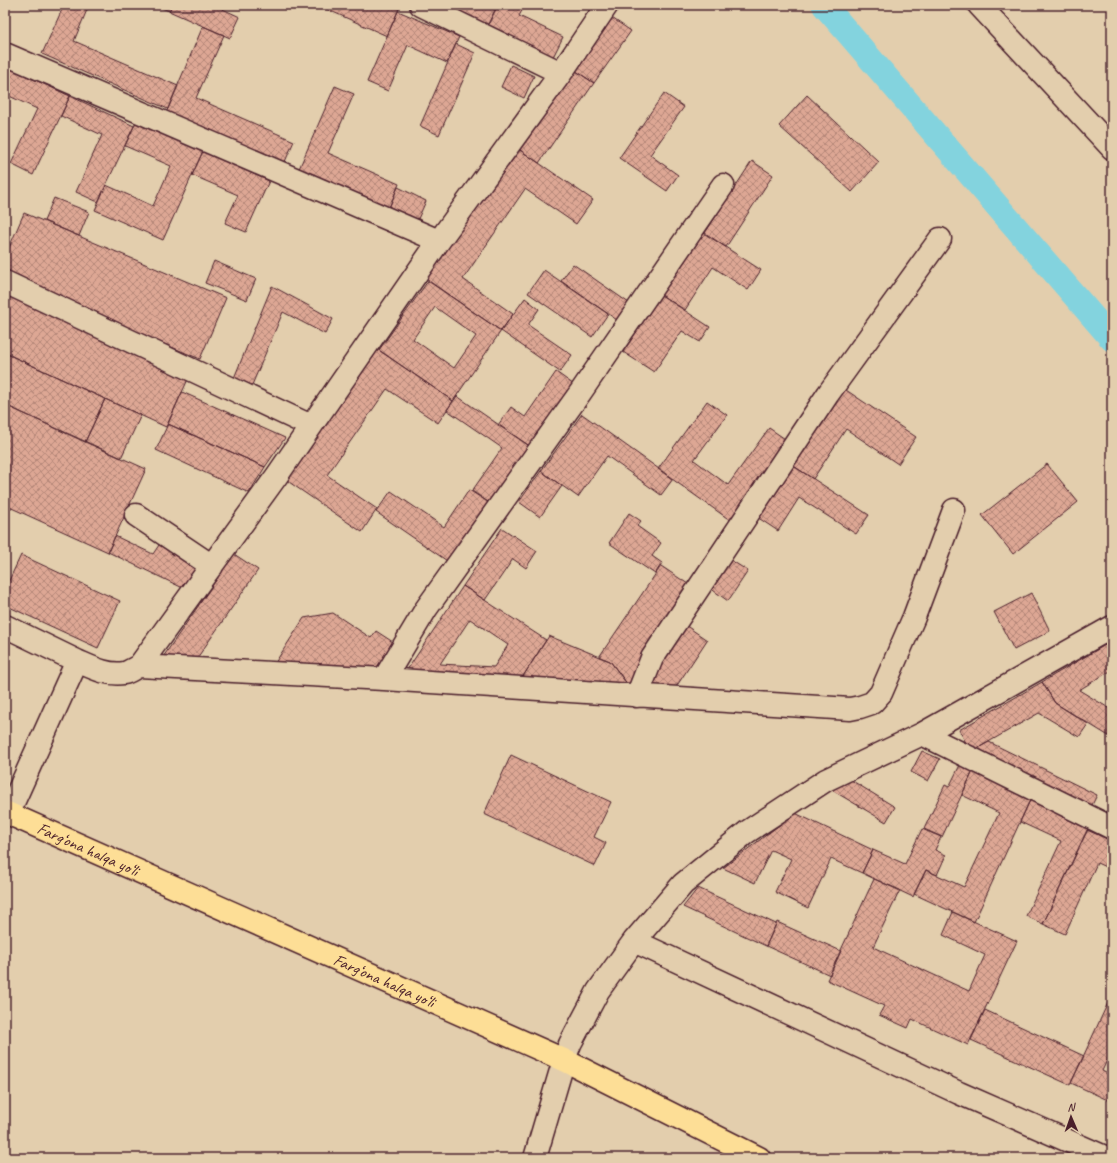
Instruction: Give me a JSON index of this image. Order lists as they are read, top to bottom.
{
  "streets": {
    "highway": ["Farg‘ona halqa yo‘li"]
  },
  "north": "top"
}
